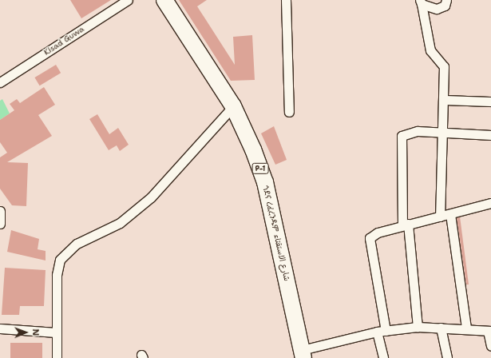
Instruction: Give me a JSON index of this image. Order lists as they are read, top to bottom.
{
  "streets": {
    "highway": ["P-1", "ጎደና ረፈረንዱም شارع الاستقتاء"],
    "street": ["Kisad Guwa"]
  },
  "north": "right"
}
